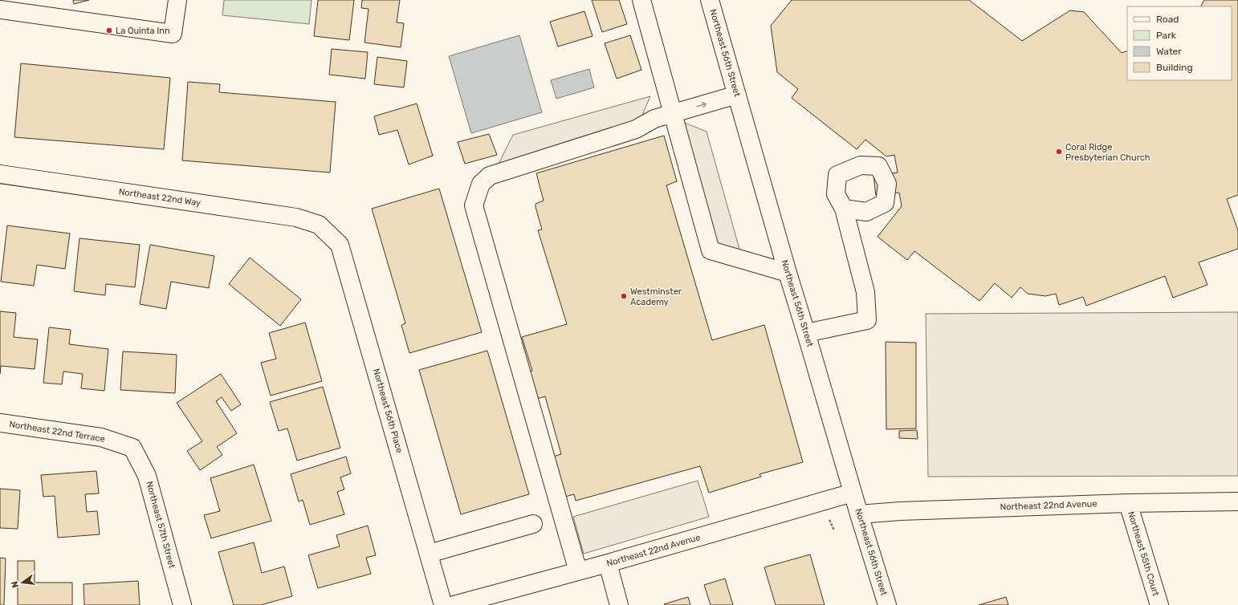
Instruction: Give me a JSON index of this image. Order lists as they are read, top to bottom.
{
  "streets": {
    "street": [
      "Northeast 56th Street",
      "Northeast 22nd Way",
      "Northeast 56th Place",
      "Northeast 22nd Terrace",
      "Northeast 22nd Avenue",
      "Northeast 57th Street",
      "Northeast 55th Court"
    ]
  },
  "crossings": [
    ["Northeast 56th Street", "Northeast 22nd Avenue"],
    ["Northeast 22nd Way", "Northeast 56th Place"],
    ["Northeast 22nd Terrace", "Northeast 57th Street"],
    ["Northeast 22nd Avenue", "Northeast 55th Court"]
  ],
  "places": ["La Quinta Inn", "Coral Ridge Presbyterian Church", "Westminster Academy"],
  "legend": [
    "Road",
    "Park",
    "Water",
    "Building"
  ],
  "north": "left"
}
